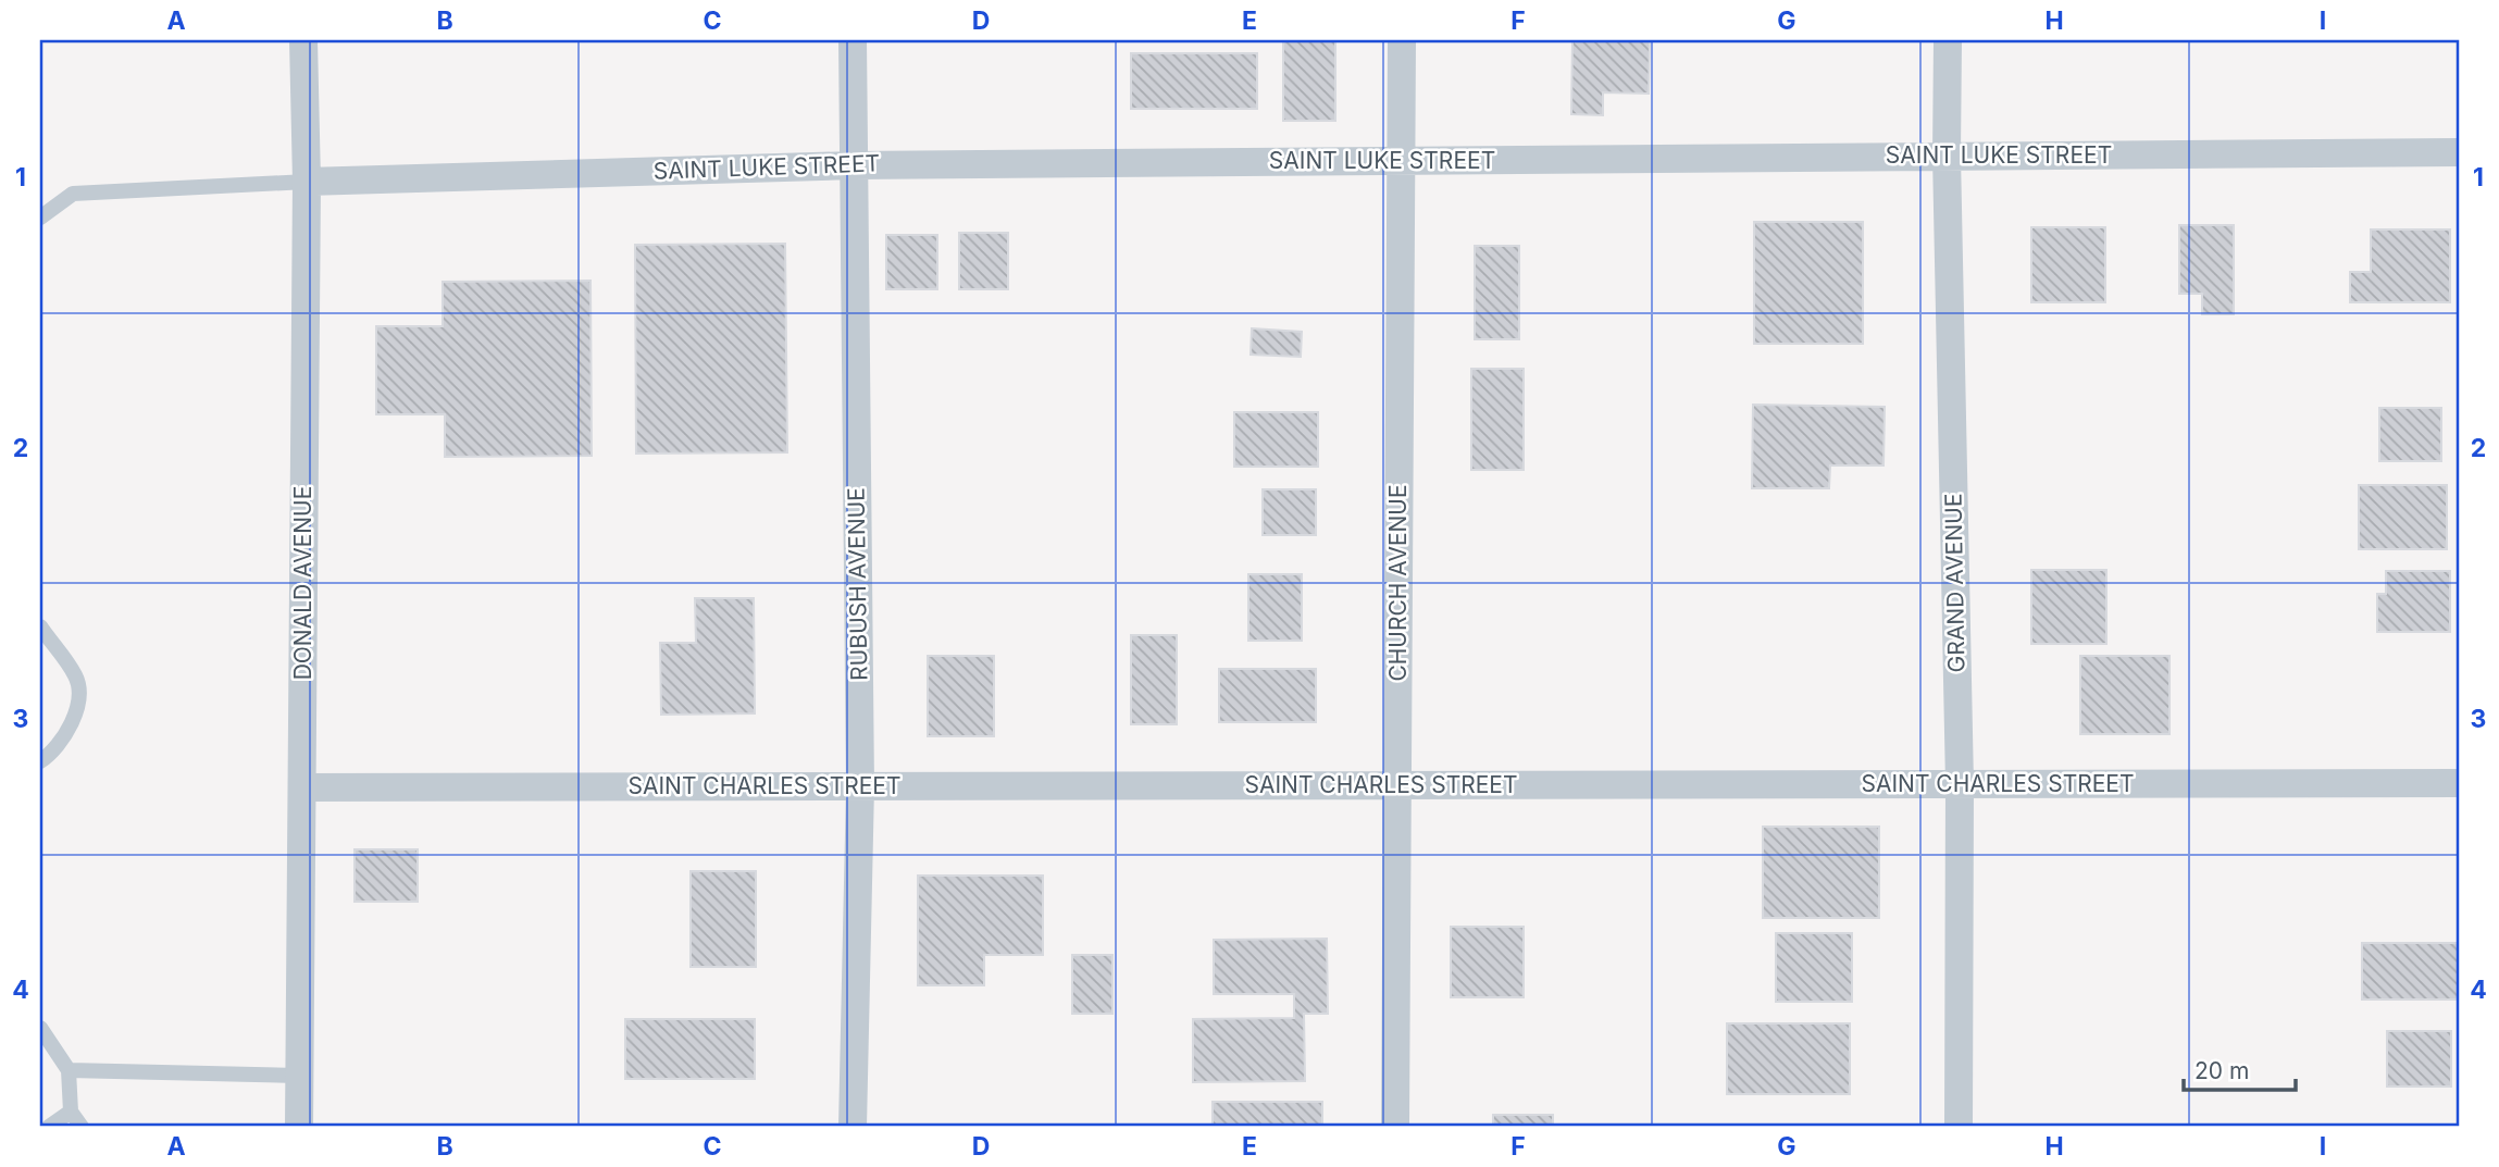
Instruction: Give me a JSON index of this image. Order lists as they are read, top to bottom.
{
  "streets": {
    "street": [
      "SAINT LUKE STREET",
      "DONALD AVENUE",
      "CHURCH AVENUE",
      "GRAND AVENUE",
      "RUBUSH AVENUE",
      "SAINT CHARLES STREET"
    ]
  },
  "crossings": [
    ["SAINT LUKE STREET", "DONALD AVENUE"],
    ["SAINT LUKE STREET", "CHURCH AVENUE"],
    ["SAINT LUKE STREET", "GRAND AVENUE"],
    ["SAINT LUKE STREET", "RUBUSH AVENUE"],
    ["DONALD AVENUE", "SAINT CHARLES STREET"],
    ["CHURCH AVENUE", "SAINT CHARLES STREET"],
    ["GRAND AVENUE", "SAINT CHARLES STREET"],
    ["RUBUSH AVENUE", "SAINT CHARLES STREET"]
  ],
  "scale_bar": "20 m",
  "grid": {
    "columns": [
      "A",
      "B",
      "C",
      "D",
      "E",
      "F",
      "G",
      "H",
      "I"
    ],
    "rows": [
      "1",
      "2",
      "3",
      "4"
    ]
  }
}
